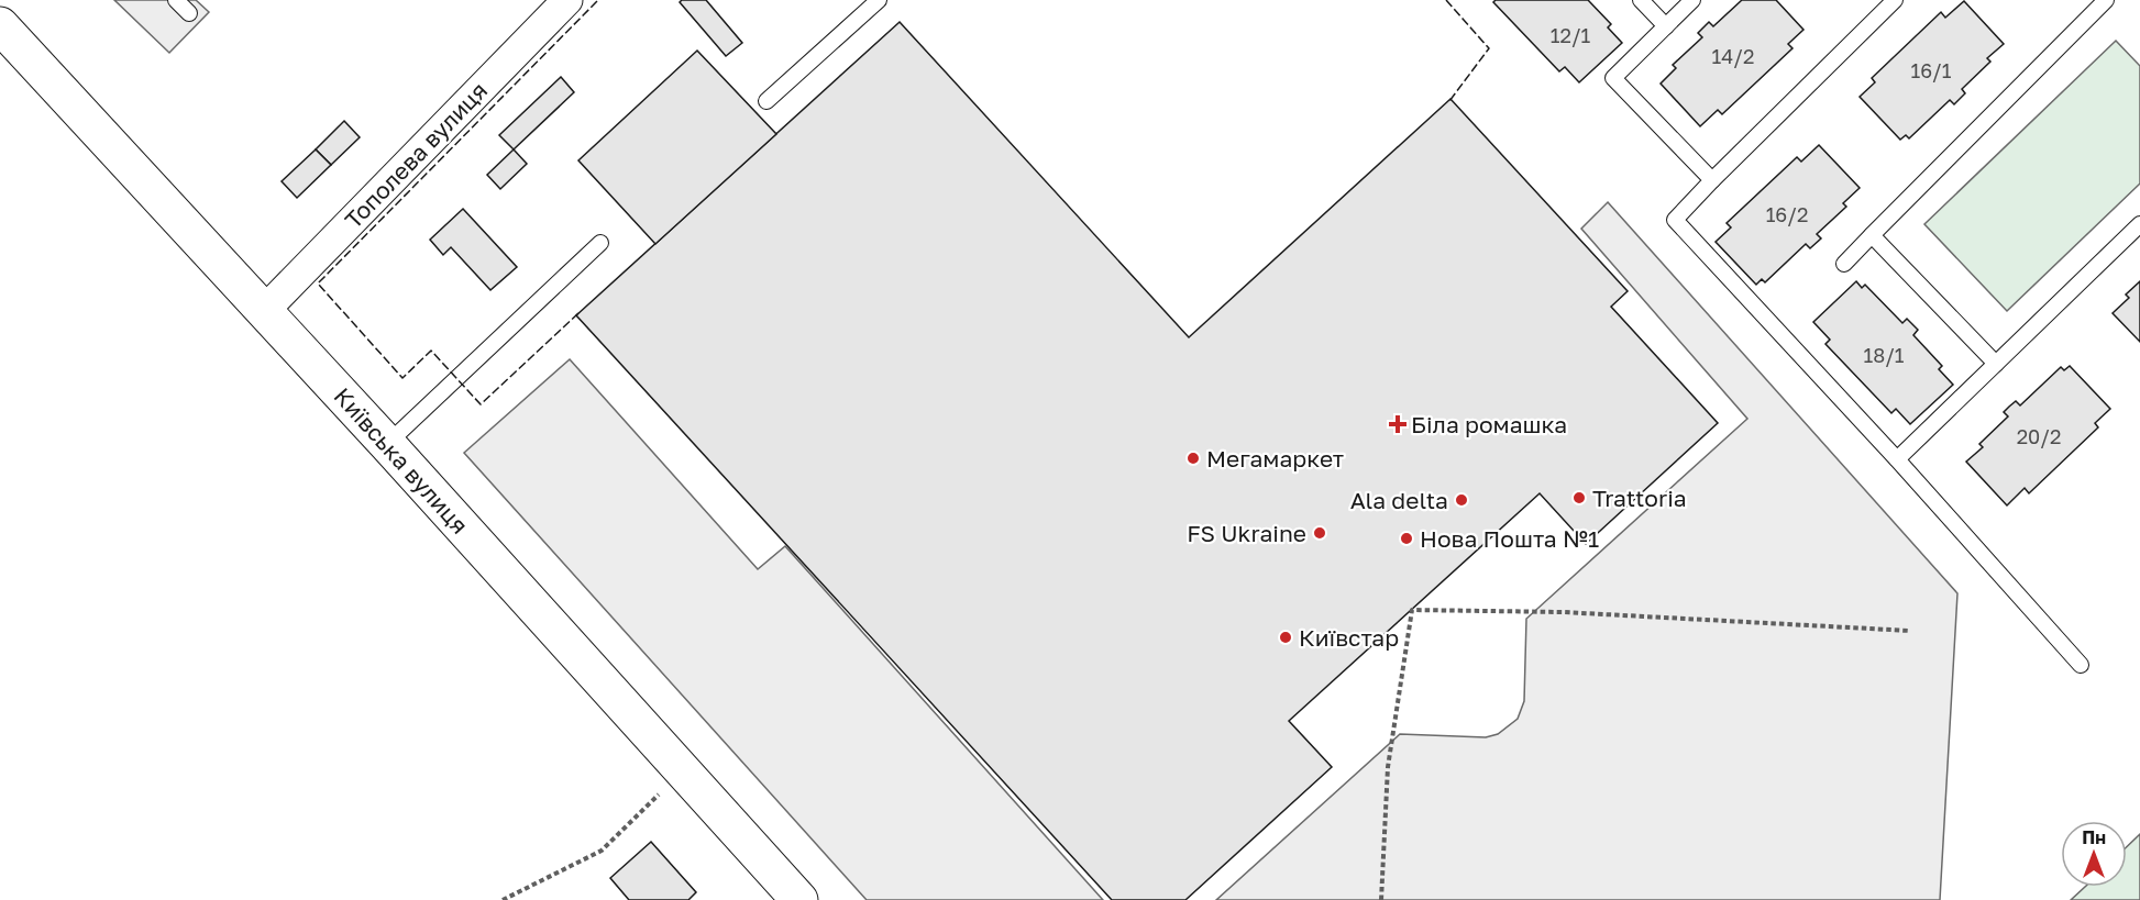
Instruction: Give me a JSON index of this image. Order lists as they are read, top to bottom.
{
  "streets": {
    "street": ["Тополева вулиця", "Київська вулиця"]
  },
  "crossings": [
    ["Тополева вулиця", "Київська вулиця"]
  ],
  "places": {
    "health": ["Біла ромашка"],
    "other": [
      "Мегамаркет",
      "Trattoria",
      "Ala delta",
      "FS Ukraine",
      "Нова Пошта №1",
      "Київстар"
    ]
  },
  "house_numbers": [
    "12/1",
    "14/2",
    "16/1",
    "16/2",
    "18/1",
    "20/2"
  ],
  "north": "top"
}
